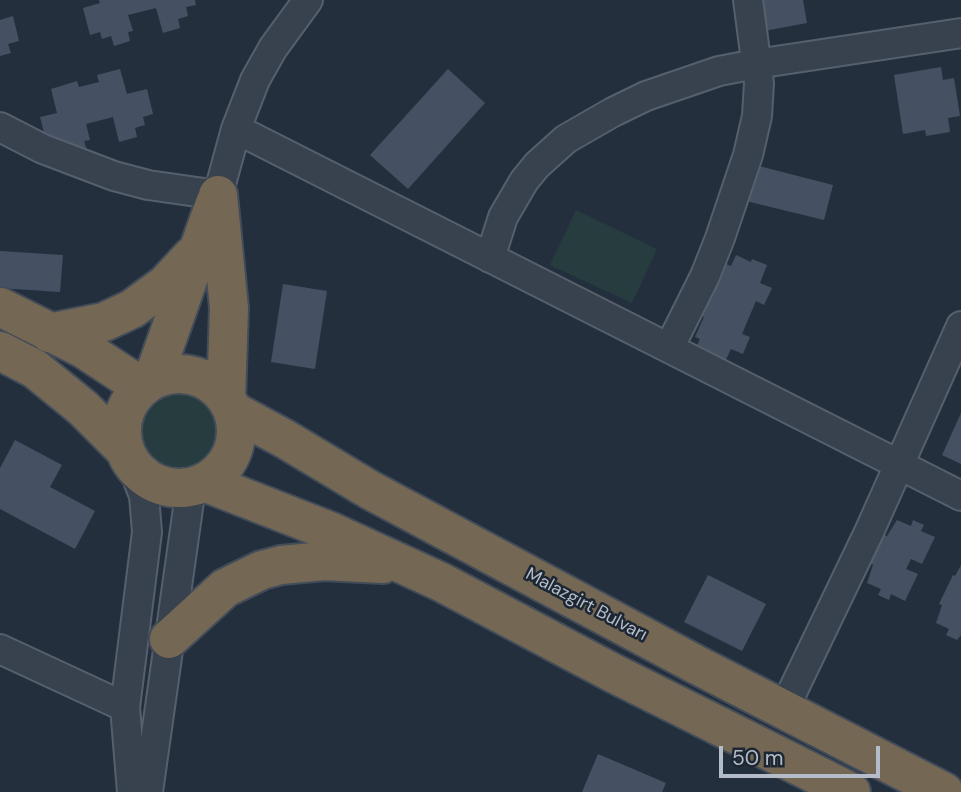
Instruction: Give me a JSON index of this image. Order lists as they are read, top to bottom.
{
  "streets": {
    "highway": ["Malazgirt Bulvarı"]
  },
  "scale_bar": "50 m"
}
